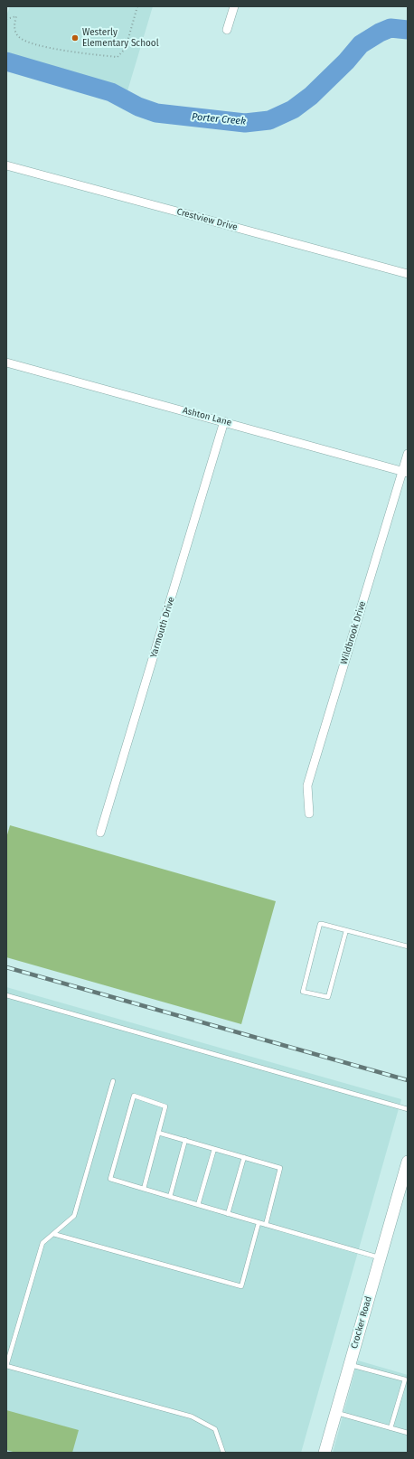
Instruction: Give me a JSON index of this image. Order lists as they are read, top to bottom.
{
  "streets": {
    "main road": ["Crocker Road"],
    "street": [
      "Crestview Drive",
      "Ashton Lane",
      "Yarmouth Drive",
      "Wildbrook Drive"
    ]
  },
  "crossings": [
    ["Ashton Lane", "Yarmouth Drive"],
    ["Ashton Lane", "Wildbrook Drive"]
  ],
  "water": ["Porter Creek"],
  "places": ["Westerly Elementary School"]
}
